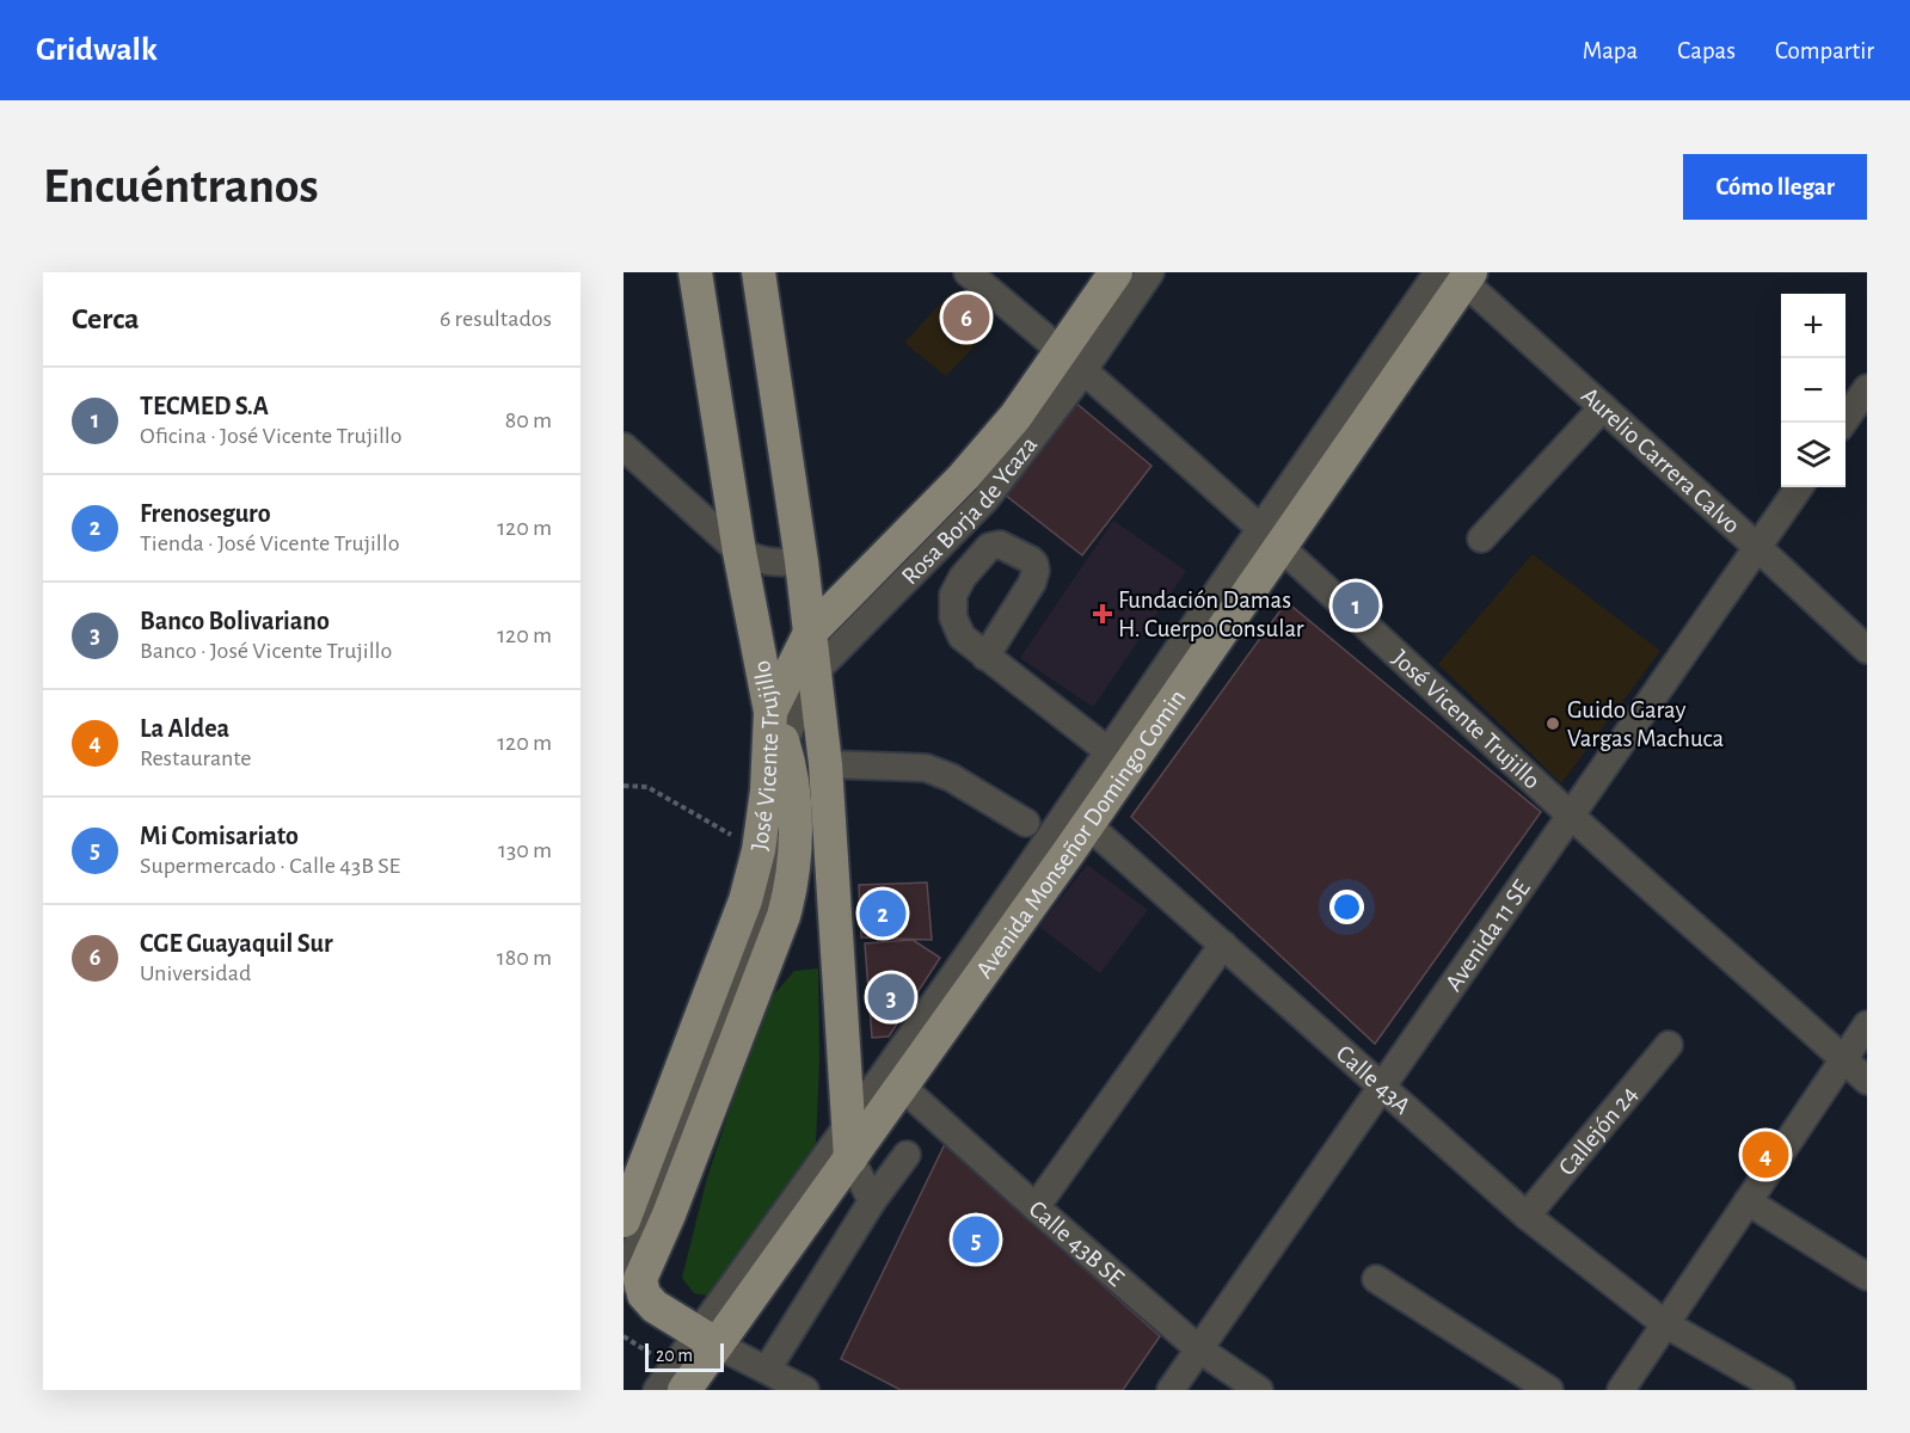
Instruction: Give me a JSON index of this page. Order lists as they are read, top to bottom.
{
  "streets": {
    "main road": ["Rosa Borja de Ycaza", "José Vicente Trujillo", "Avenida Monseñor Domingo Comin"],
    "street": [
      "Aurelio Carrera Calvo",
      "Avenida 11 SE",
      "Calle 43A",
      "Callejón 24",
      "Calle 43B SE"
    ]
  },
  "crossings": [
    ["Aurelio Carrera Calvo", "Avenida Monseñor Domingo Comin"],
    ["Aurelio Carrera Calvo", "Avenida 11 SE"],
    ["Rosa Borja de Ycaza", "José Vicente Trujillo"],
    ["José Vicente Trujillo", "Avenida Monseñor Domingo Comin"],
    ["José Vicente Trujillo", "Avenida 11 SE"],
    ["Avenida Monseñor Domingo Comin", "Calle 43A"],
    ["Avenida Monseñor Domingo Comin", "Calle 43B SE"],
    ["Avenida 11 SE", "Calle 43A"],
    ["Avenida 11 SE", "Calle 43B SE"],
    ["Calle 43A", "Callejón 24"]
  ],
  "places": {
    "health": ["Fundación Damas H. Cuerpo Consular"],
    "other": ["Guido Garay Vargas Machuca"]
  },
  "scale_bar": "20 m",
  "page": {
    "header": "Gridwalk",
    "nav": ["Mapa", "Capas", "Compartir"],
    "buttons": "Cómo llegar",
    "title": "Encuéntranos",
    "heading": ["Cerca", "6 resultados"],
    "pins": [
      "6",
      "1",
      "2",
      "3",
      "4",
      "5"
    ],
    "map_buttons": ["+", "−"],
    "list": [
      {
        "mark": "1",
        "name": "TECMED S.A",
        "note": "Oficina · José Vicente Trujillo",
        "value": "80 m"
      },
      {
        "mark": "2",
        "name": "Frenoseguro",
        "note": "Tienda · José Vicente Trujillo",
        "value": "120 m"
      },
      {
        "mark": "3",
        "name": "Banco Bolivariano",
        "note": "Banco · José Vicente Trujillo",
        "value": "120 m"
      },
      {
        "mark": "4",
        "name": "La Aldea",
        "note": "Restaurante",
        "value": "120 m"
      },
      {
        "mark": "5",
        "name": "Mi Comisariato",
        "note": "Supermercado · Calle 43B SE",
        "value": "130 m"
      },
      {
        "mark": "6",
        "name": "CGE Guayaquil Sur",
        "note": "Universidad",
        "value": "180 m"
      }
    ],
    "scale": "20 m"
  }
}
